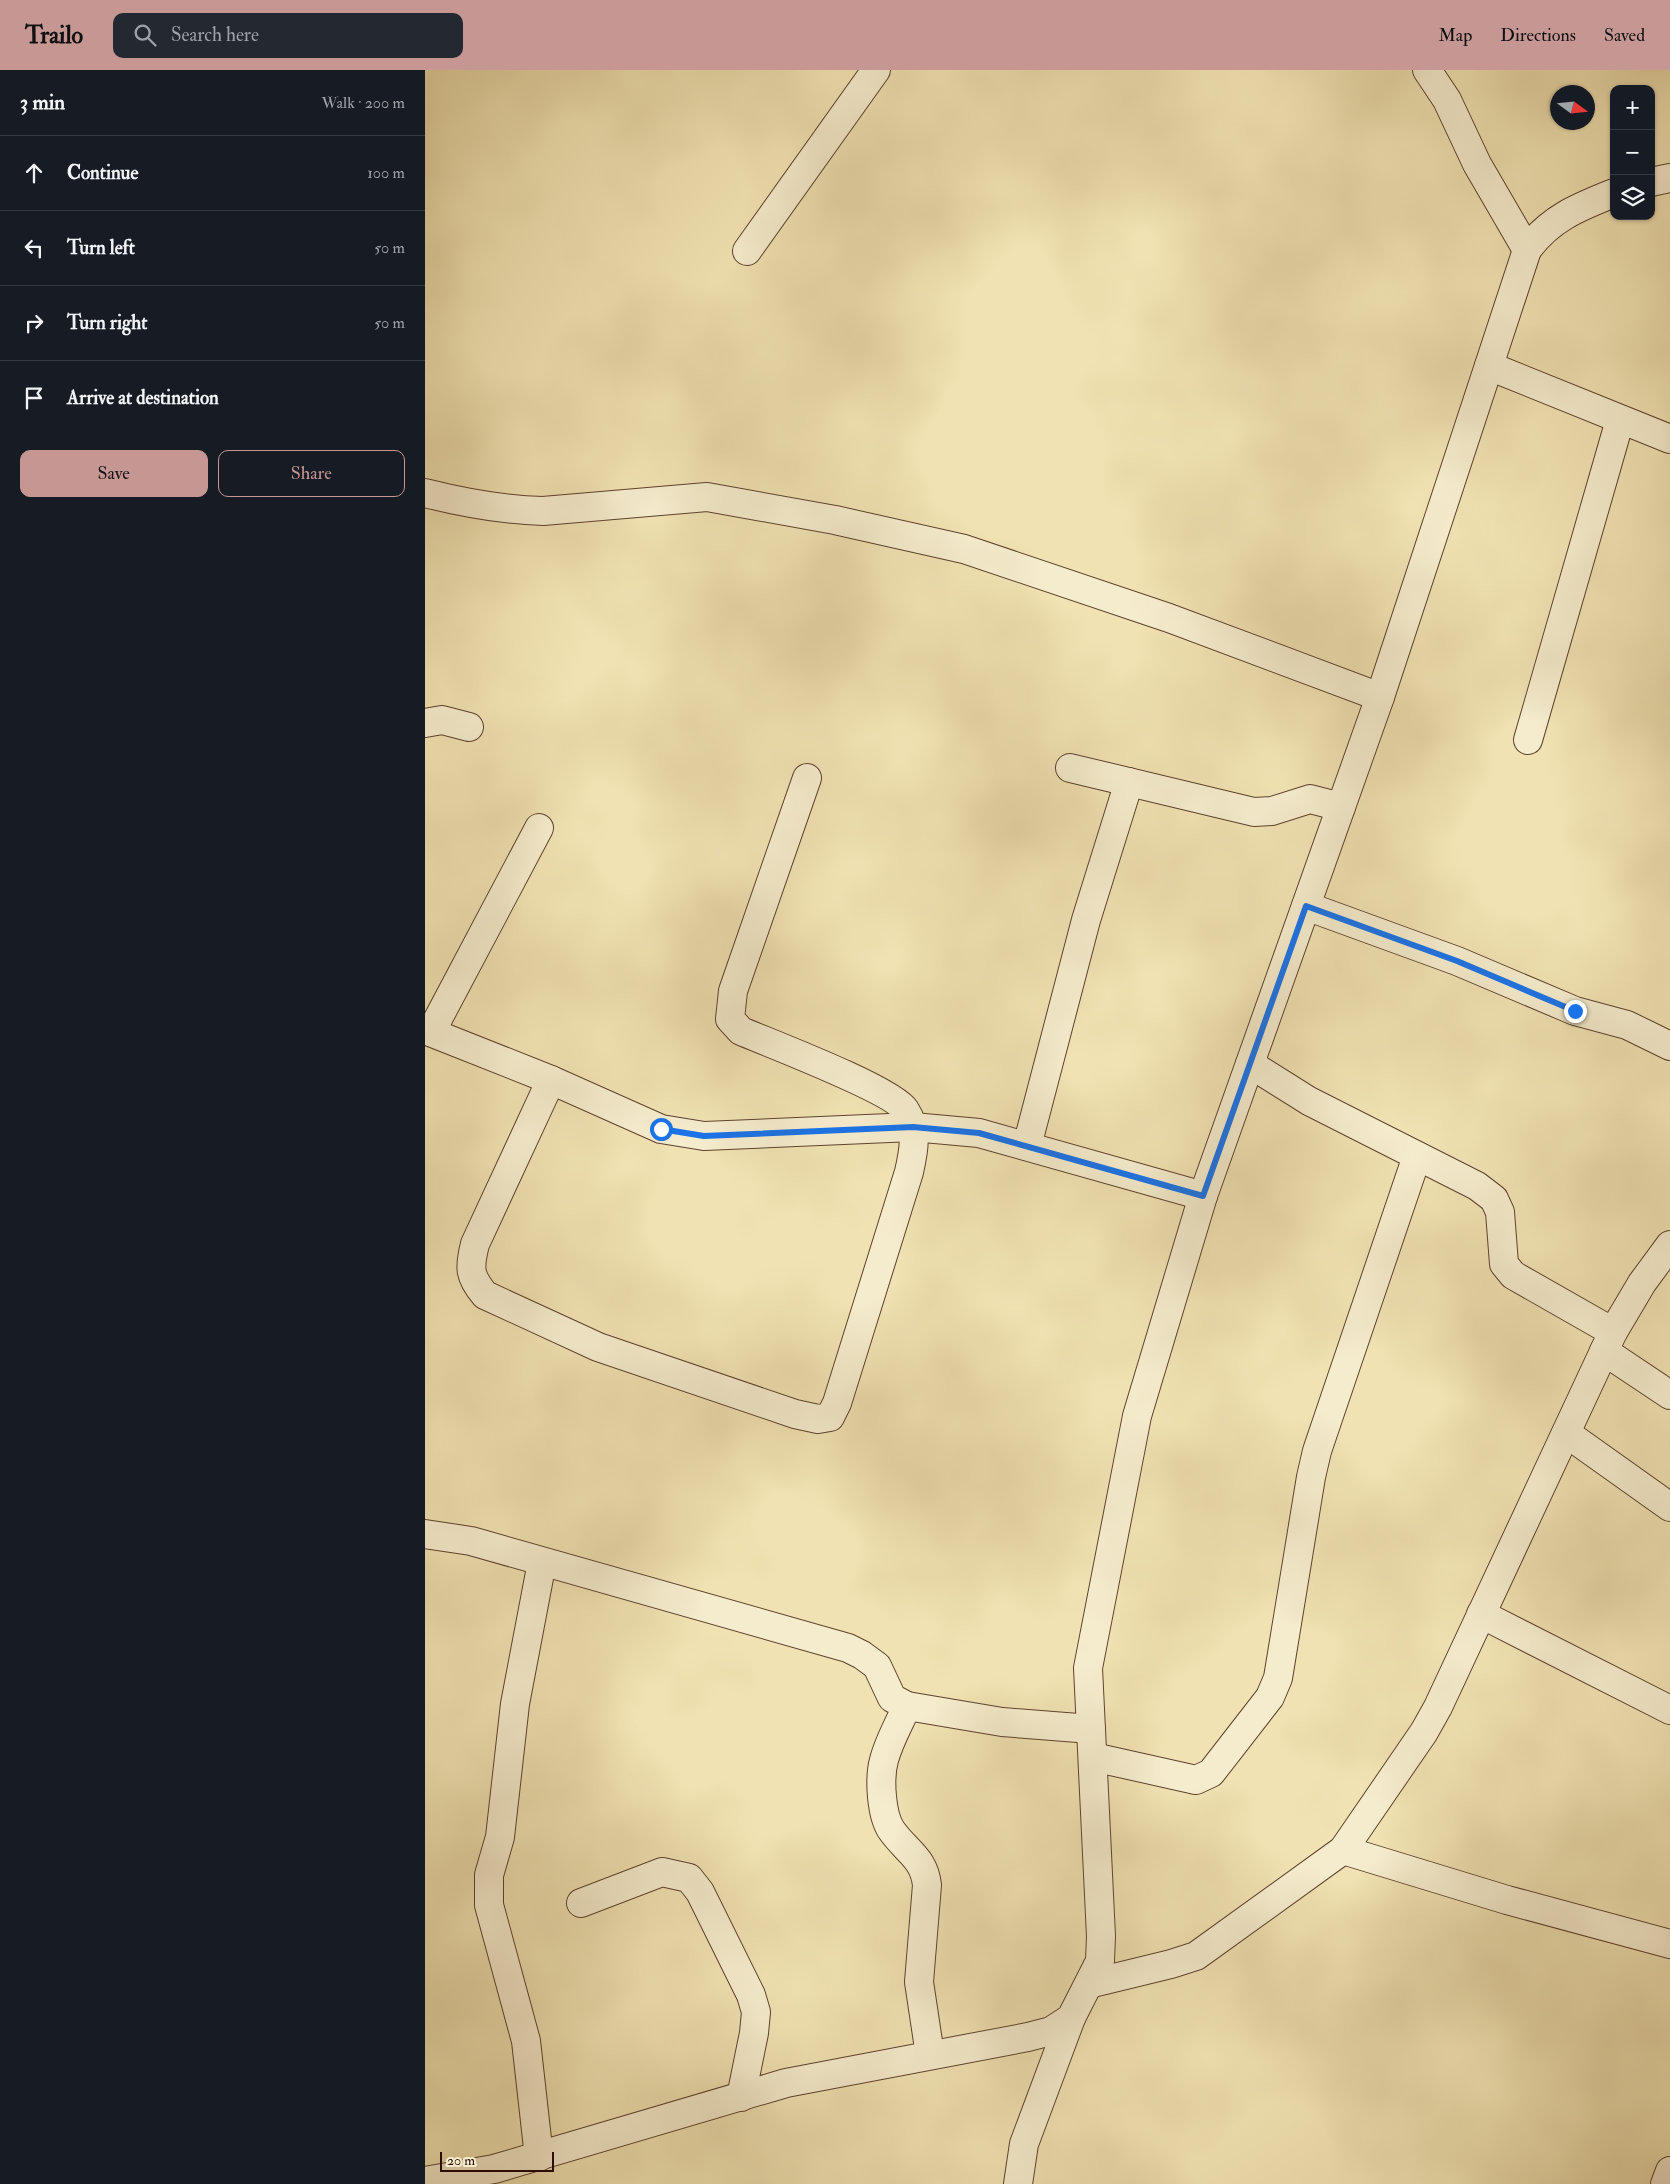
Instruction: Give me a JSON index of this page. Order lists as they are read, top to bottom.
{
  "scale_bar": "20 m",
  "north": "right",
  "page": {
    "header": "Trailo",
    "search": "Search here",
    "nav": ["Map", "Directions", "Saved"],
    "heading": ["3 min", "Walk · 200 m"],
    "map_buttons": ["+", "−"],
    "list": [
      ["Continue", "100 m"],
      ["Turn left", "50 m"],
      ["Turn right", "50 m"],
      "Arrive at destination"
    ],
    "buttons": ["Save", "Share"],
    "scale": "20 m"
  }
}
